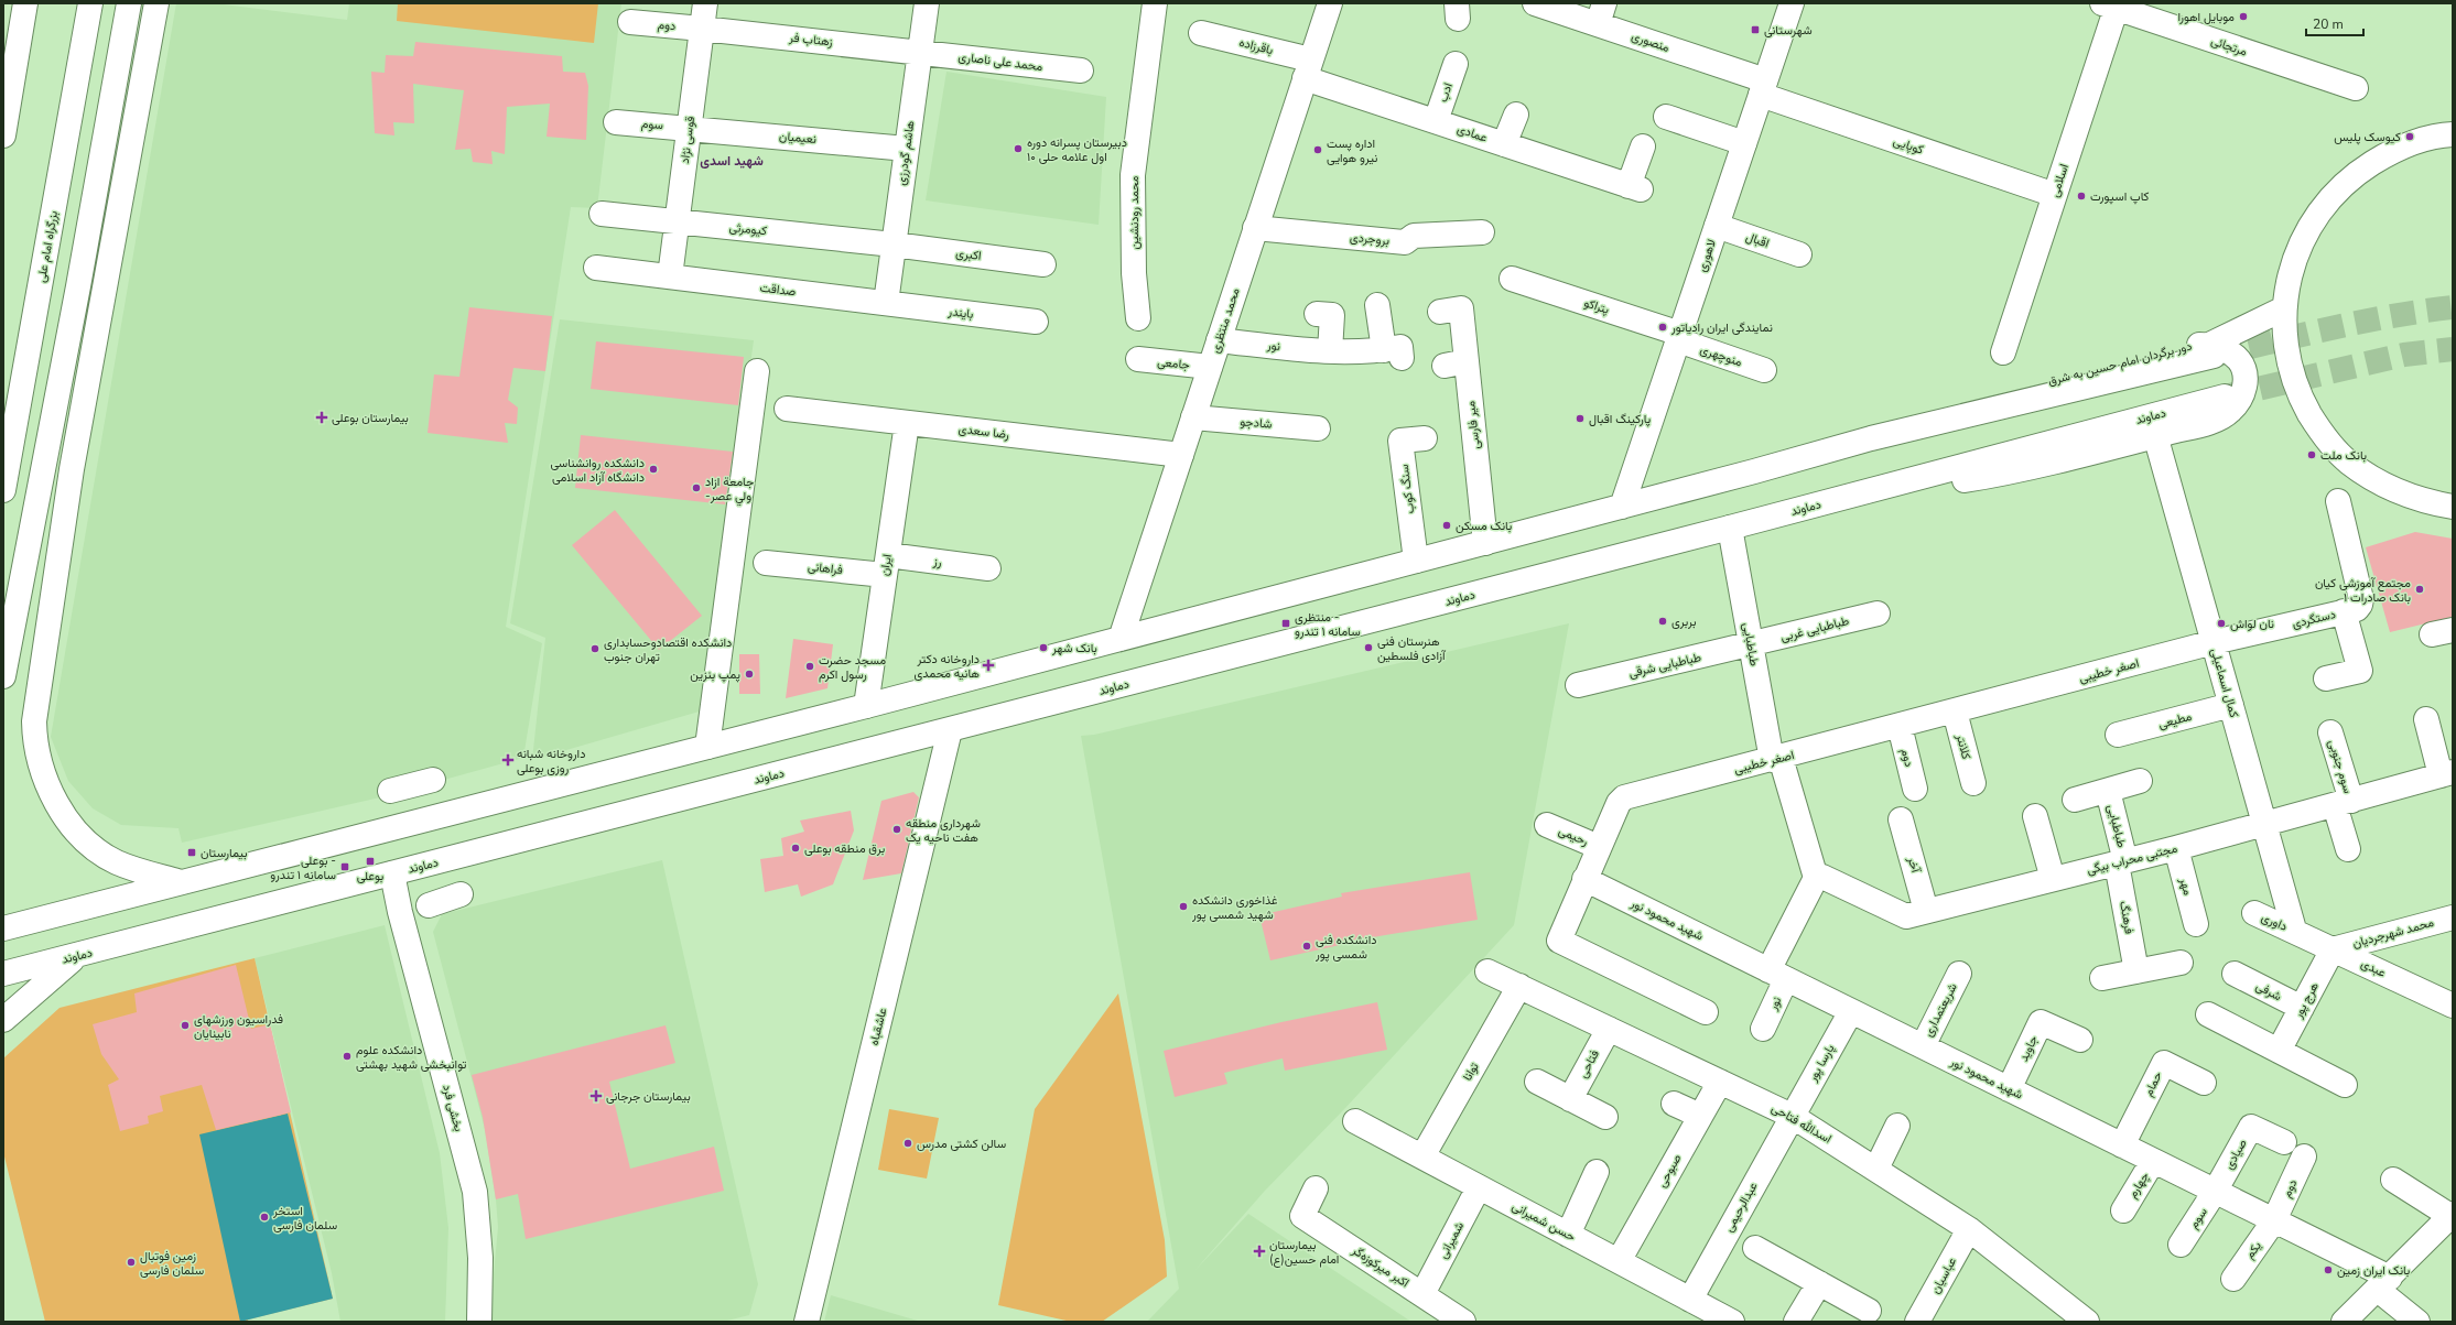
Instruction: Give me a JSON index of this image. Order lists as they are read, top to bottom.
{
  "streets": {
    "main road": [
      "دوم",
      "زهتاب فر",
      "منصوری",
      "باقرزاده",
      "مرتجائی",
      "محمد علی ناصاری",
      "ادب",
      "سوم",
      "عمادی",
      "نعیمیان",
      "قوسی نژاد",
      "کوپایی",
      "هاشم گودرزی",
      "اسلامی",
      "محمد رودنشین",
      "کیومرثی",
      "بروجردی",
      "اقبال",
      "بزرگراه امام علی",
      "اکبری",
      "لاهوری",
      "صداقت",
      "پتراکو",
      "بایندر",
      "محمد منتظری",
      "نور",
      "منوچهری",
      "جامعی",
      "دور برگردان امام حسین به شرق",
      "دماوند",
      "شادجو",
      "میر فارسی",
      "رضا سعدی",
      "سنگ کوب",
      "رز",
      "ایران",
      "فراهانی",
      "دستگردی",
      "طباطبایی غربی",
      "طباطبایی",
      "طباطبایی شرقی",
      "اصغر خطیبی",
      "کمال اسماعیلی",
      "مطیعی",
      "کلانتر",
      "سوم جنوبی",
      "رحیمی",
      "مجتبی محراب بیگی",
      "آخر",
      "مهر",
      "فرهنگ",
      "شهید محمود نور",
      "داوری",
      "محمد شهرجردیان",
      "عبدی",
      "شرفی",
      "هرج پور",
      "شریعتمداری",
      "عاشقباه",
      "جاوید",
      "پارسا پور",
      "فتاحی",
      "توانا",
      "حمام",
      "بخشی فرد",
      "اسدالله فتاحی",
      "صیادی",
      "صبوحی",
      "چهارم",
      "عبدالرحیمی",
      "حسن شمیرانی",
      "شمیرانی",
      "یکم",
      "اکبر میرکوزه‌گر",
      "عباسیان"
    ]
  },
  "crossings": [
    ["دوم", "زهتاب فر"],
    ["دوم", "قوسی نژاد"],
    ["دوم", "اصغر خطیبی"],
    ["دوم", "شهید محمود نور"],
    ["دوم", "یکم"],
    ["زهتاب فر", "محمد علی ناصاری"],
    ["زهتاب فر", "قوسی نژاد"],
    ["زهتاب فر", "هاشم گودرزی"],
    ["منصوری", "کوپایی"],
    ["منصوری", "لاهوری"],
    ["باقرزاده", "عمادی"],
    ["باقرزاده", "محمد منتظری"],
    ["مرتجائی", "اسلامی"],
    ["محمد علی ناصاری", "هاشم گودرزی"],
    ["ادب", "عمادی"],
    ["سوم", "نعیمیان"],
    ["سوم", "قوسی نژاد"],
    ["سوم", "شهید محمود نور"],
    ["سوم", "صیادی"],
    ["عمادی", "محمد منتظری"],
    ["نعیمیان", "قوسی نژاد"],
    ["نعیمیان", "هاشم گودرزی"],
    ["قوسی نژاد", "کیومرثی"],
    ["قوسی نژاد", "صداقت"],
    ["کوپایی", "اسلامی"],
    ["کوپایی", "لاهوری"],
    ["هاشم گودرزی", "کیومرثی"],
    ["هاشم گودرزی", "اکبری"],
    ["هاشم گودرزی", "صداقت"],
    ["هاشم گودرزی", "بایندر"],
    ["کیومرثی", "اکبری"],
    ["بروجردی", "محمد منتظری"],
    ["اقبال", "لاهوری"],
    ["لاهوری", "پتراکو"],
    ["لاهوری", "منوچهری"],
    ["صداقت", "بایندر"],
    ["پتراکو", "منوچهری"],
    ["محمد منتظری", "نور"],
    ["محمد منتظری", "جامعی"],
    ["محمد منتظری", "شادجو"],
    ["محمد منتظری", "رضا سعدی"],
    ["نور", "شهید محمود نور"],
    ["دور برگردان امام حسین به شرق", "دماوند"],
    ["دور برگردان امام حسین به شرق", "کمال اسماعیلی"],
    ["دماوند", "طباطبایی"],
    ["دماوند", "عاشقباه"],
    ["دماوند", "بخشی فرد"],
    ["رضا سعدی", "ایران"],
    ["رز", "ایران"],
    ["رز", "فراهانی"],
    ["ایران", "فراهانی"],
    ["دستگردی", "اصغر خطیبی"],
    ["دستگردی", "کمال اسماعیلی"],
    ["طباطبایی غربی", "طباطبایی"],
    ["طباطبایی غربی", "طباطبایی شرقی"],
    ["طباطبایی", "طباطبایی شرقی"],
    ["طباطبایی", "اصغر خطیبی"],
    ["طباطبایی", "مجتبی محراب بیگی"],
    ["طباطبایی", "فرهنگ"],
    ["اصغر خطیبی", "کمال اسماعیلی"],
    ["اصغر خطیبی", "کلانتر"],
    ["اصغر خطیبی", "رحیمی"],
    ["اصغر خطیبی", "شهید محمود نور"],
    ["کمال اسماعیلی", "مطیعی"],
    ["کمال اسماعیلی", "مجتبی محراب بیگی"],
    ["کمال اسماعیلی", "داوری"],
    ["کمال اسماعیلی", "عبدی"],
    ["سوم جنوبی", "مجتبی محراب بیگی"],
    ["مجتبی محراب بیگی", "آخر"],
    ["مجتبی محراب بیگی", "مهر"],
    ["مجتبی محراب بیگی", "فرهنگ"],
    ["شهید محمود نور", "شریعتمداری"],
    ["شهید محمود نور", "جاوید"],
    ["شهید محمود نور", "پارسا پور"],
    ["شهید محمود نور", "حمام"],
    ["شهید محمود نور", "صیادی"],
    ["شهید محمود نور", "چهارم"],
    ["شهید محمود نور", "یکم"],
    ["داوری", "عبدی"],
    ["محمد شهرجردیان", "عبدی"],
    ["محمد شهرجردیان", "هرج پور"],
    ["عبدی", "هرج پور"],
    ["شرفی", "هرج پور"],
    ["پارسا پور", "اسدالله فتاحی"],
    ["پارسا پور", "عبدالرحیمی"],
    ["فتاحی", "اسدالله فتاحی"],
    ["توانا", "اسدالله فتاحی"],
    ["توانا", "حسن شمیرانی"],
    ["اسدالله فتاحی", "صبوحی"],
    ["اسدالله فتاحی", "عبدالرحیمی"],
    ["اسدالله فتاحی", "عباسیان"],
    ["صبوحی", "حسن شمیرانی"],
    ["عبدالرحیمی", "حسن شمیرانی"],
    ["حسن شمیرانی", "شمیرانی"],
    ["شمیرانی", "اکبر میرکوزه‌گر"]
  ],
  "districts": ["شهید اسدی"],
  "places": {
    "other": [
      "موبایل اهورا",
      "کیوسک پلیس",
      "دبیرستان پسرانه دوره اول علامه حلی ۱۰",
      "اداره پست نیرو هوایی",
      "کاپ اسپورت",
      "نمایندگی ایران رادیاتور",
      "پارکینگ اقبال",
      "بانک ملت",
      "دانشکده روانشناسی دانشگاه آزاد اسلامی",
      "جامعة ازاد -ولي عصر",
      "بانک مسکن",
      "مجتمع آموزشی کیان ۱ بانک صادرات",
      "بربری",
      "نان لواش",
      "بانک شهر",
      "هنرستان فنی آزادی فلسطین",
      "دانشکده اقتصادوحسابداری تهران جنوب",
      "مسجد حضرت رسول اکرم",
      "پمپ بنزین",
      "شهرداری منطقه هفت ناحیه یک",
      "برق منطقه بوعلی",
      "غذاخوری دانشکده شهید شمسی پور",
      "دانشکده فنی شمسی پور",
      "فدراسیون ورزشهای نابینایان",
      "دانشکده علوم توانبخشی شهید بهشتی",
      "سالن کشتی مدرس",
      "استخر سلمان فارسی",
      "زمین فوتبال سلمان فارسی",
      "بانک ایران زمین"
    ],
    "transit": [
      "شهرستانی",
      "منتظری - سامانه ۱ تندرو",
      "بیمارستان",
      "بوعلی",
      "بوعلی - سامانه ۱ تندرو"
    ],
    "health": [
      "بیمارستان بوعلی",
      "داروخانه دکتر هانیه محمدی",
      "داروخانه شبانه روزی بوعلی",
      "بیمارستان جرجانی",
      "بیمارستان امام حسین(ع)"
    ]
  },
  "scale_bar": "20 m"
}
